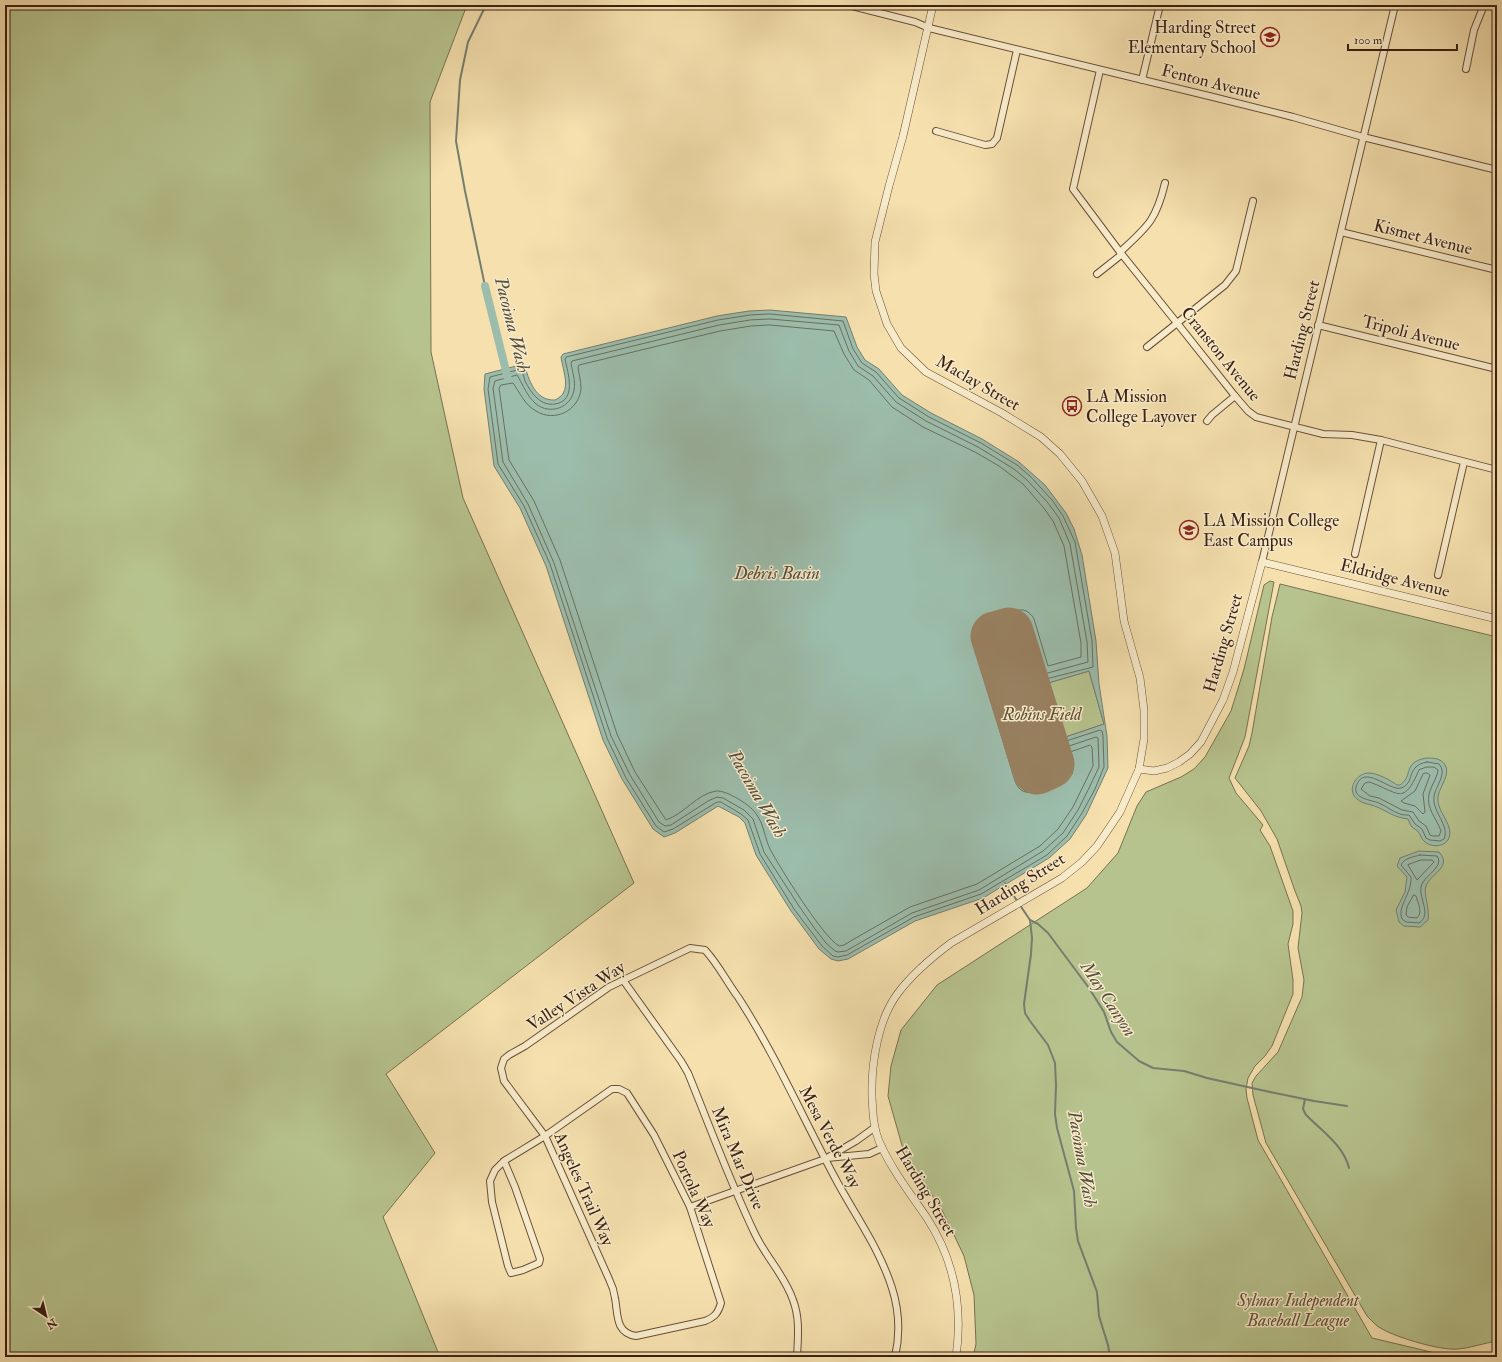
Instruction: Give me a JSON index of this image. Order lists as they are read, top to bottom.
{
  "streets": {
    "street": [
      "Fenton Avenue",
      "Kismet Avenue",
      "Harding Street",
      "Tripoli Avenue",
      "Cranston Avenue",
      "Maclay Street",
      "Eldridge Avenue",
      "Valley Vista Way",
      "Mesa Verde Way",
      "Mira Mar Drive",
      "Angeles Trail Way",
      "Portola Way"
    ]
  },
  "crossings": [
    ["Fenton Avenue", "Harding Street"],
    ["Fenton Avenue", "Cranston Avenue"],
    ["Fenton Avenue", "Maclay Street"],
    ["Kismet Avenue", "Harding Street"],
    ["Harding Street", "Tripoli Avenue"],
    ["Harding Street", "Cranston Avenue"],
    ["Harding Street", "Maclay Street"],
    ["Harding Street", "Eldridge Avenue"],
    ["Valley Vista Way", "Mesa Verde Way"],
    ["Valley Vista Way", "Mira Mar Drive"],
    ["Valley Vista Way", "Angeles Trail Way"],
    ["Angeles Trail Way", "Portola Way"]
  ],
  "water": ["Pacoima Wash", "Debris Basin", "May Canyon"],
  "parks": ["Robins Field", "Sylmar Independent Baseball League"],
  "places": {
    "school or university": ["Harding Street Elementary School", "LA Mission College East Campus"],
    "bus stop": ["LA Mission College Layover"]
  },
  "scale_bar": "100 m",
  "north": "bottom right"
}
